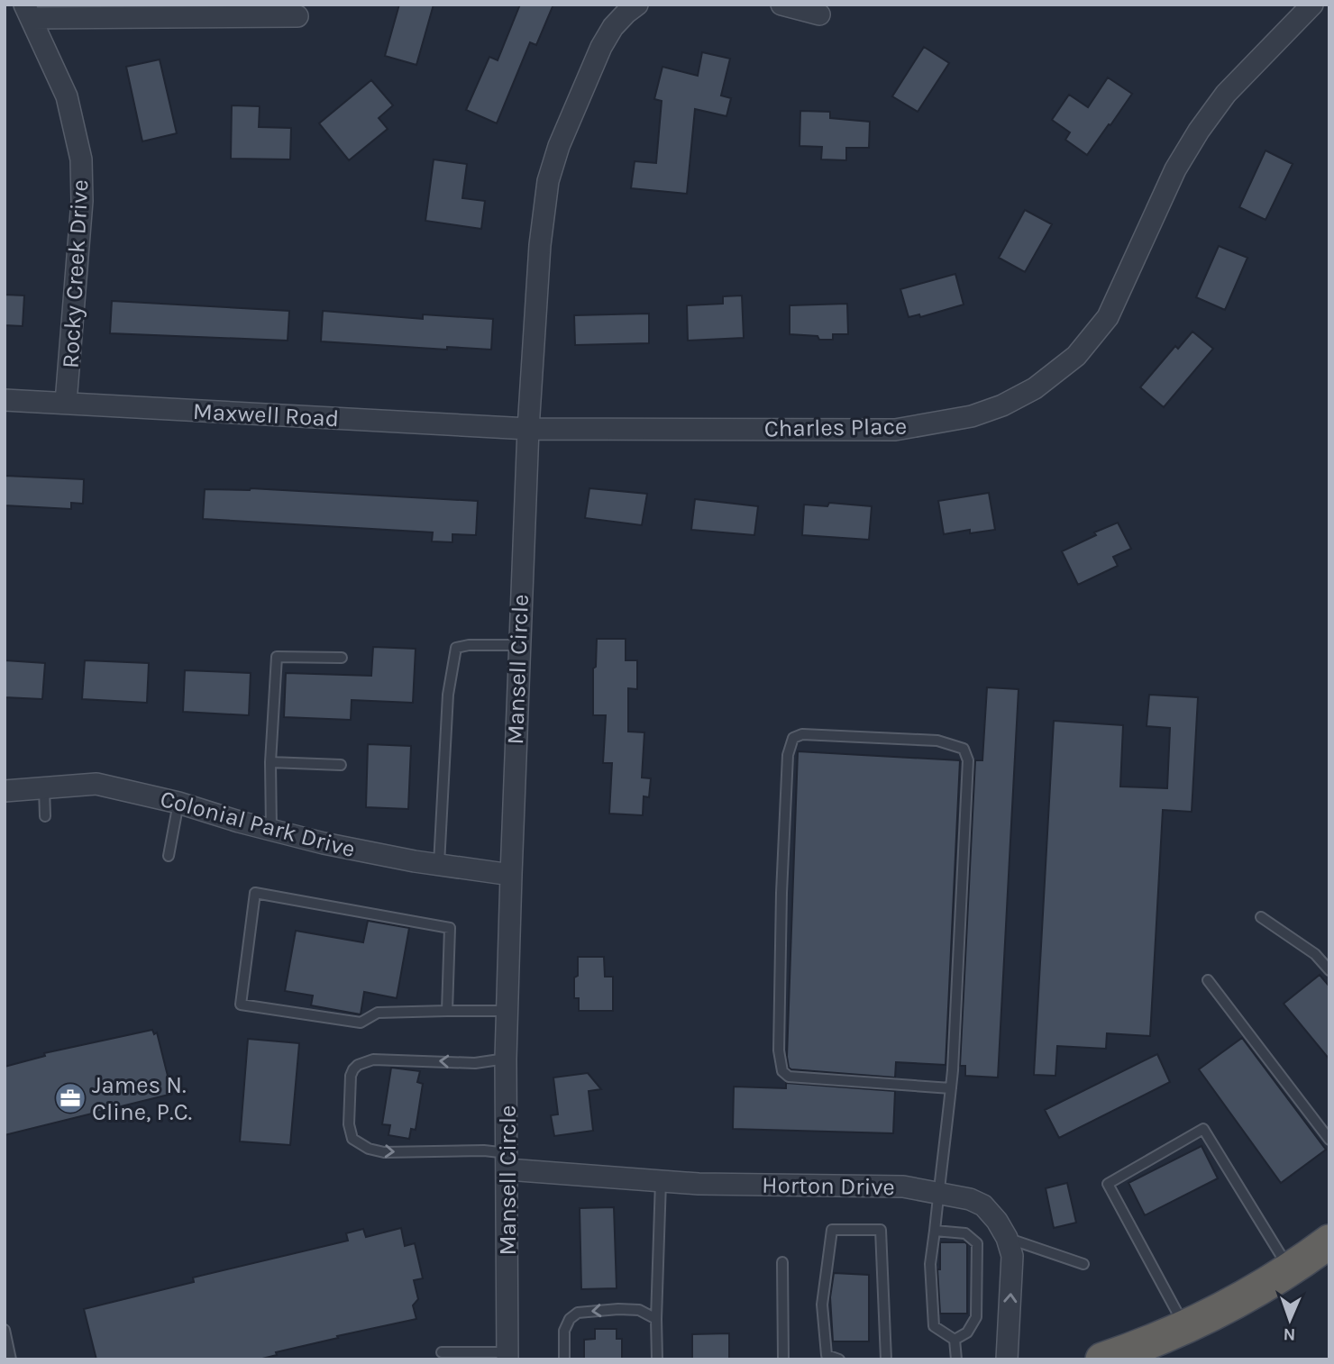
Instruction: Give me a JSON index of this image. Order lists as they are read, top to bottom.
{
  "streets": {
    "street": [
      "Rocky Creek Drive",
      "Maxwell Road",
      "Charles Place",
      "Mansell Circle",
      "Colonial Park Drive",
      "Horton Drive"
    ]
  },
  "crossings": [
    ["Rocky Creek Drive", "Maxwell Road"],
    ["Maxwell Road", "Charles Place"],
    ["Maxwell Road", "Mansell Circle"],
    ["Charles Place", "Mansell Circle"],
    ["Mansell Circle", "Colonial Park Drive"],
    ["Mansell Circle", "Horton Drive"]
  ],
  "places": {
    "office": ["James N. Cline, P.C."]
  },
  "north": "bottom"
}
